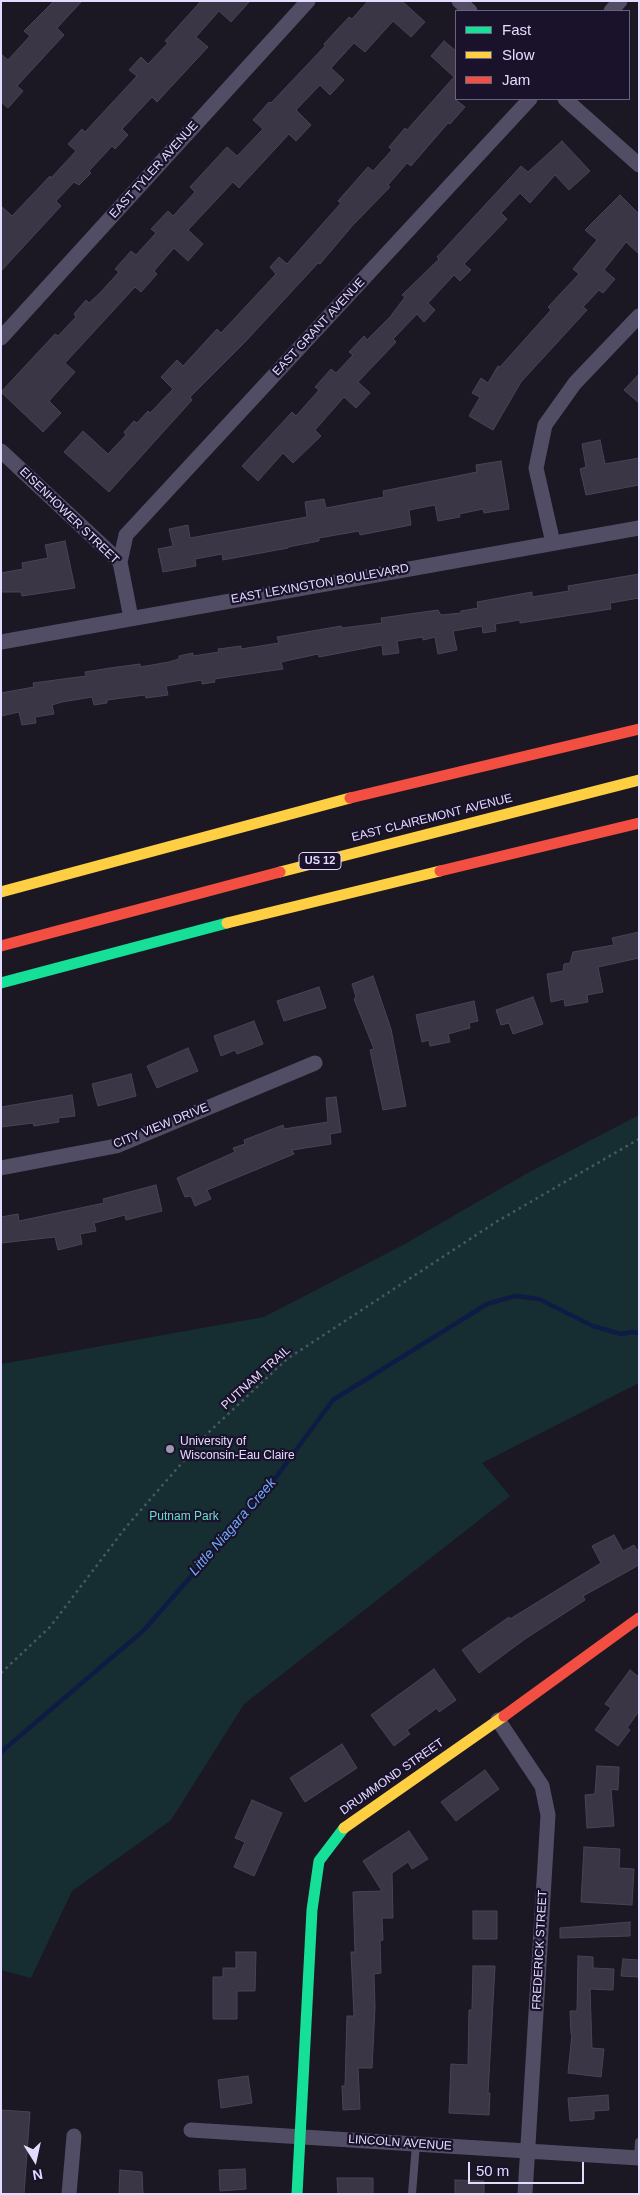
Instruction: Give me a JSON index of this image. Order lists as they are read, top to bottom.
{
  "streets": {
    "street": [
      "EAST TYLER AVENUE",
      "EAST GRANT AVENUE",
      "EISENHOWER STREET",
      "EAST LEXINGTON BOULEVARD",
      "EAST CLAIREMONT AVENUE",
      "US 12",
      "CITY VIEW DRIVE",
      "DRUMMOND STREET",
      "FREDERICK STREET",
      "LINCOLN AVENUE"
    ],
    "path": ["PUTNAM TRAIL"]
  },
  "crossings": [
    ["EAST GRANT AVENUE", "EISENHOWER STREET"],
    ["EISENHOWER STREET", "EAST LEXINGTON BOULEVARD"],
    ["DRUMMOND STREET", "FREDERICK STREET"],
    ["DRUMMOND STREET", "LINCOLN AVENUE"],
    ["FREDERICK STREET", "LINCOLN AVENUE"]
  ],
  "water": ["Little Niagara Creek"],
  "parks": ["Putnam Park"],
  "places": ["University of Wisconsin-Eau Claire"],
  "legend": ["Fast", "Slow", "Jam"],
  "scale_bar": "50 m",
  "north": "bottom"
}
